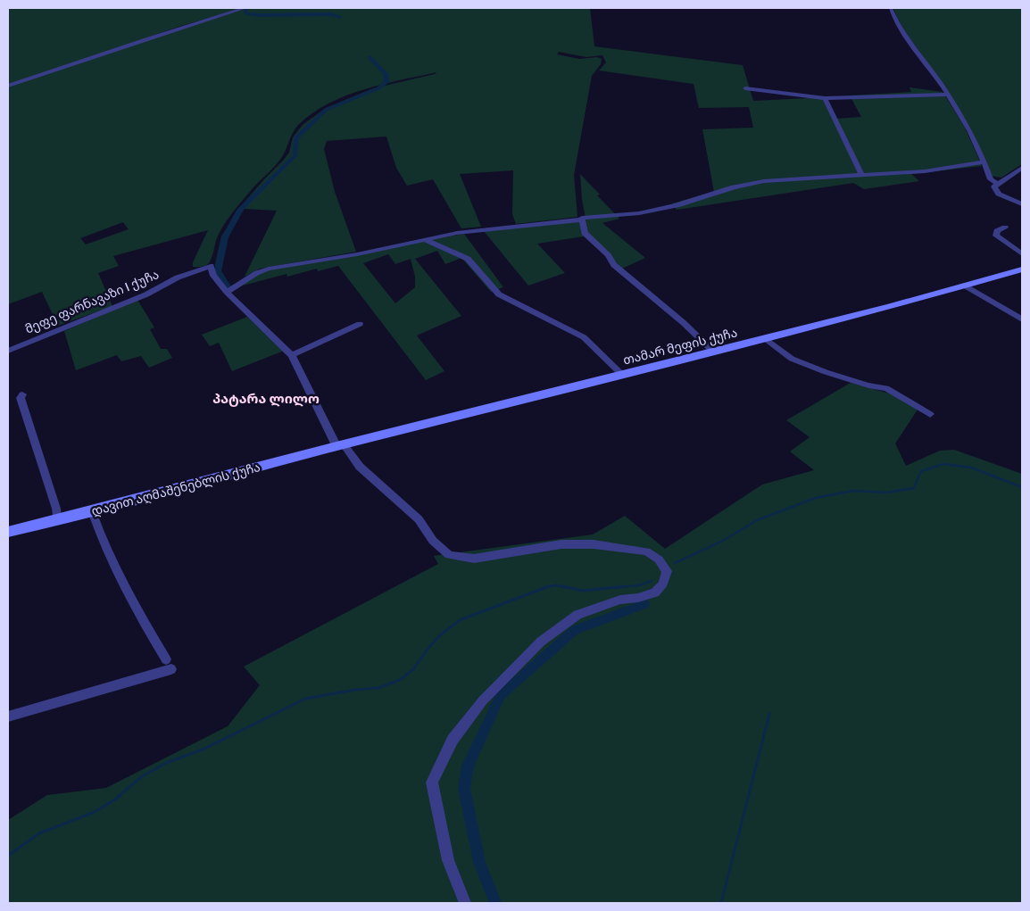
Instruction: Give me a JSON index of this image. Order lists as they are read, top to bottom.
{
  "streets": {
    "street": ["მეფე ფარნავაზი I ქუჩა", "თამარ მეფის ქუჩა", "დავით აღმაშენებლის ქუჩა"]
  },
  "crossings": [
    ["თამარ მეფის ქუჩა", "დავით აღმაშენებლის ქუჩა"]
  ],
  "districts": ["პატარა ლილო"]
}
